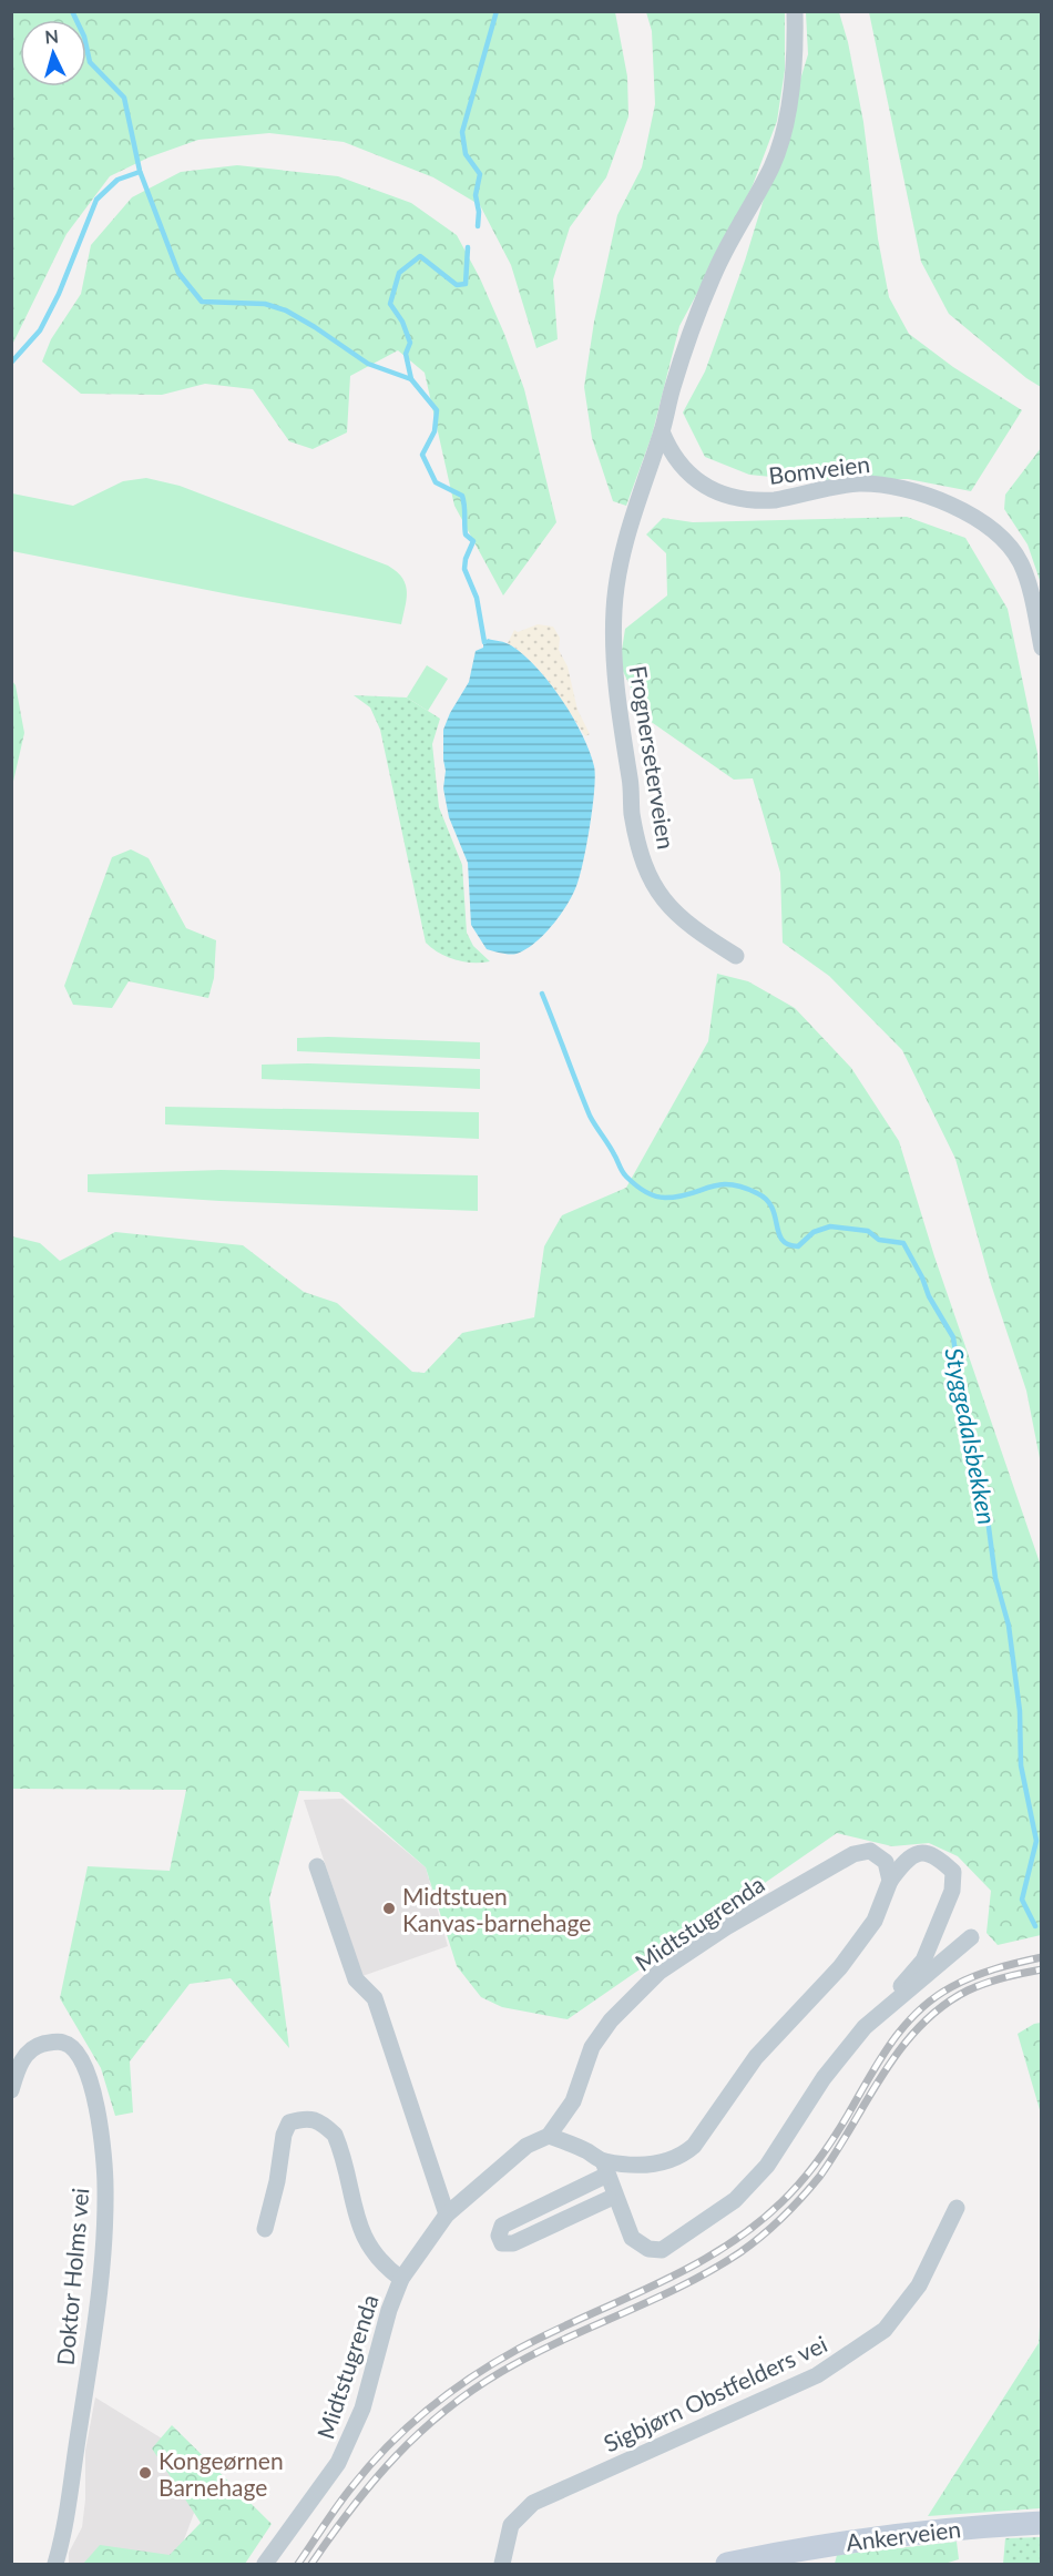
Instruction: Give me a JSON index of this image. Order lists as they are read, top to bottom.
{
  "streets": {
    "main road": ["Ankerveien"],
    "street": [
      "Bomveien",
      "Frognerseterveien",
      "Midtstugrenda",
      "Doktor Holms vei",
      "Sigbjørn Obstfelders vei"
    ]
  },
  "crossings": [
    ["Bomveien", "Frognerseterveien"]
  ],
  "water": ["Styggedalsbekken"],
  "places": ["Midtstuen Kanvas-barnehage", "Kongeørnen Barnehage"],
  "north": "top"
}
